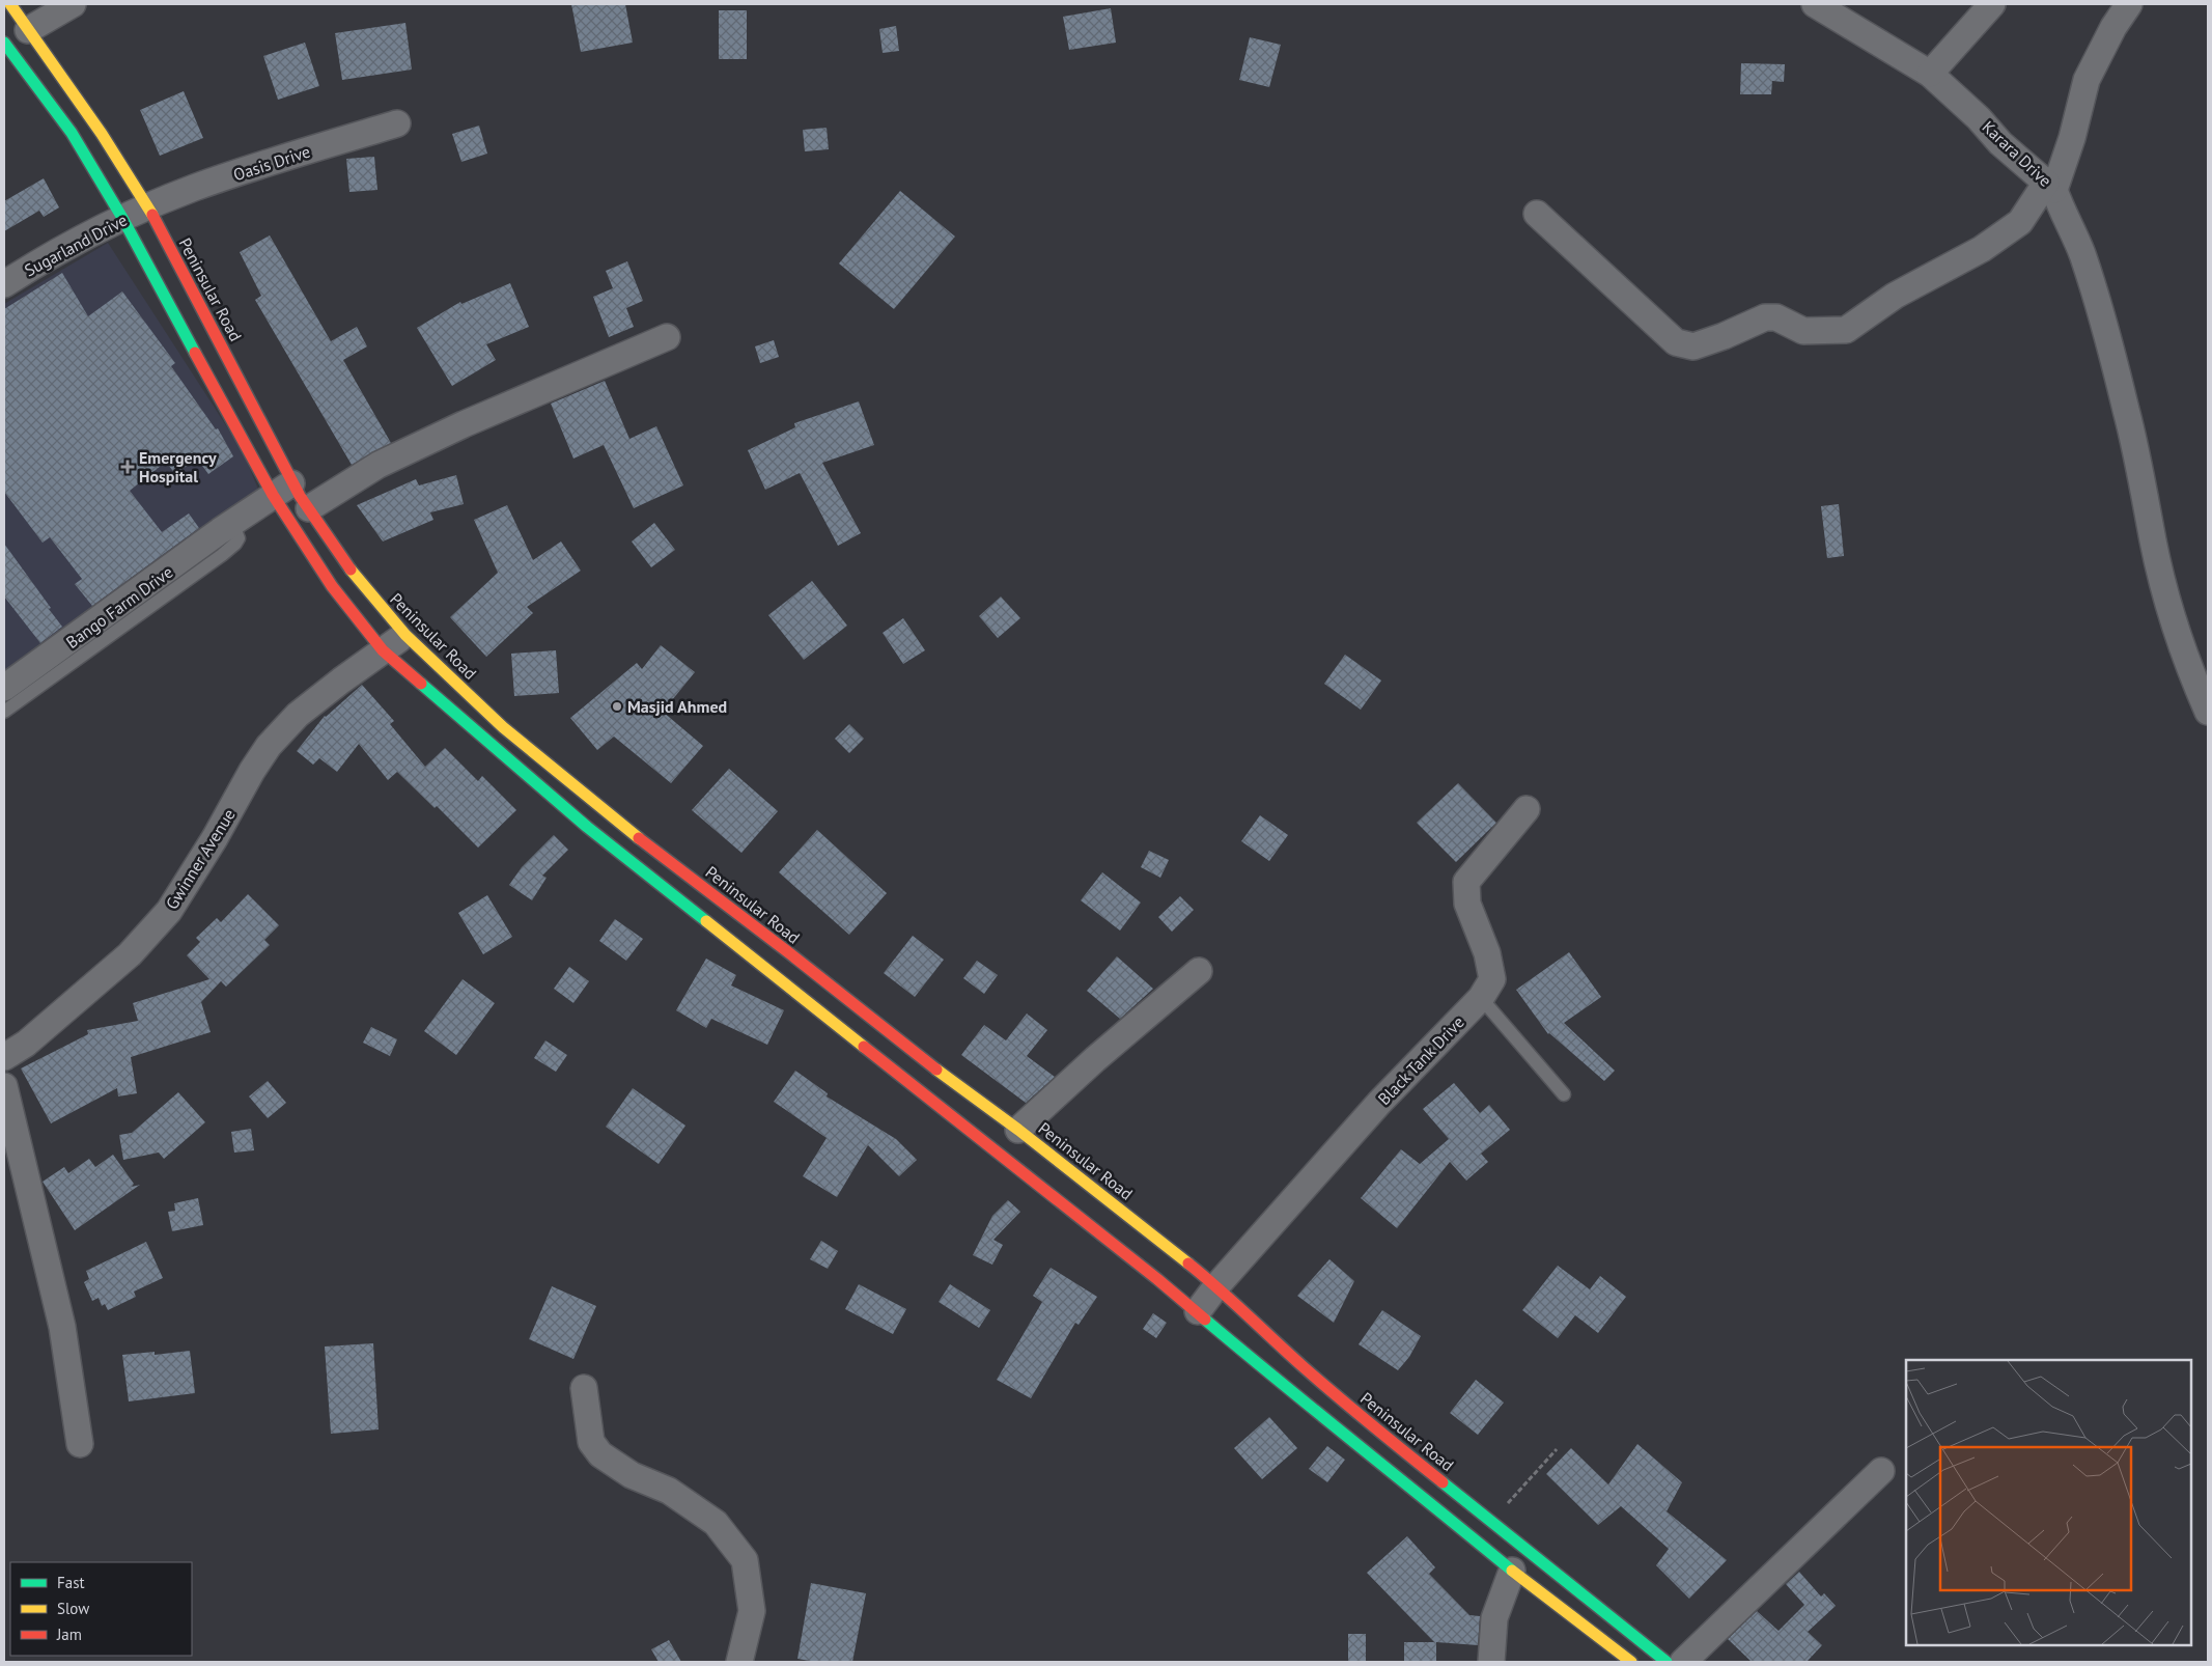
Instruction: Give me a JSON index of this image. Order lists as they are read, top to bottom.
{
  "streets": {
    "main road": ["Peninsular Road"],
    "street": [
      "Karara Drive",
      "Oasis Drive",
      "Sugarland Drive",
      "Gwinner Avenue",
      "Black Tank Drive"
    ],
    "lane": ["Bango Farm Drive"]
  },
  "crossings": [
    ["Oasis Drive", "Sugarland Drive"],
    ["Oasis Drive", "Peninsular Road"],
    ["Sugarland Drive", "Peninsular Road"],
    ["Peninsular Road", "Gwinner Avenue"],
    ["Peninsular Road", "Black Tank Drive"]
  ],
  "places": {
    "health": ["Emergency Hospital"],
    "other": ["Masjid Ahmed"]
  },
  "legend": ["Fast", "Slow", "Jam"]
}
